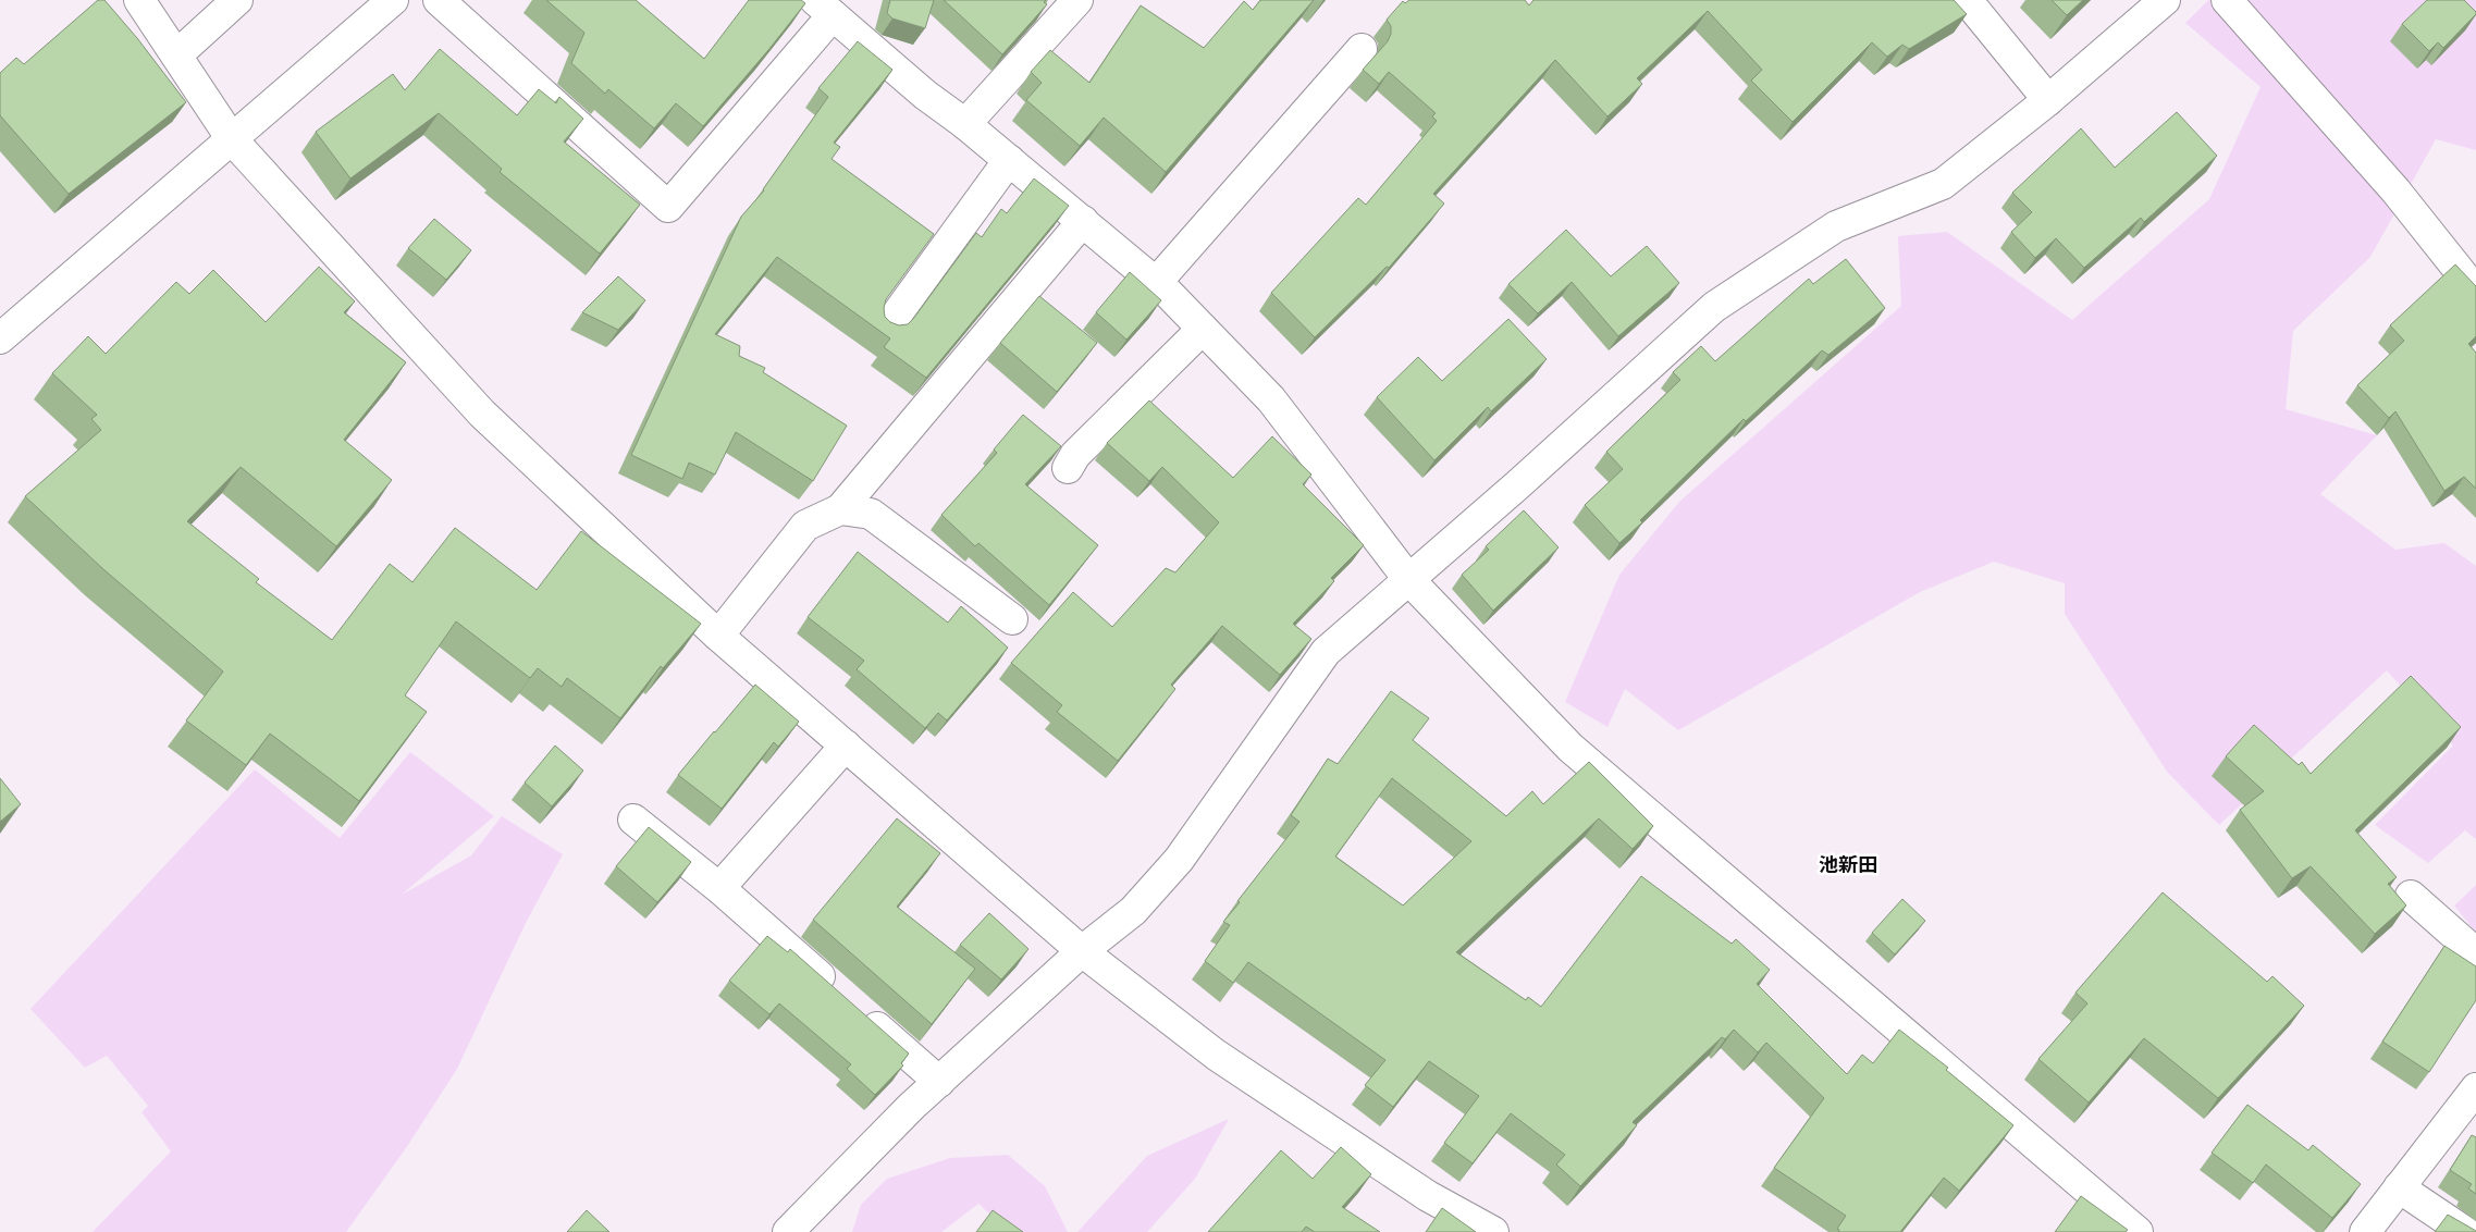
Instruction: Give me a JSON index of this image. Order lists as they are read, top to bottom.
{
  "districts": ["池新田"]
}
